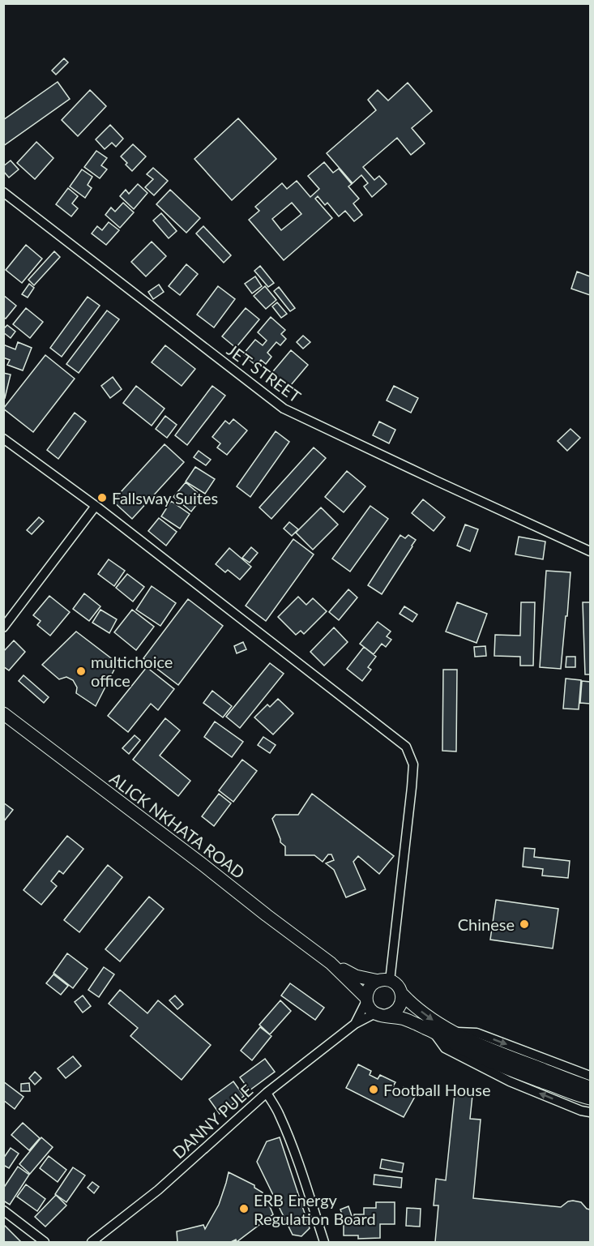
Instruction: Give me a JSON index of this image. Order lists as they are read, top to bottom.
{
  "streets": {
    "main road": ["ALICK NKHATA ROAD"],
    "street": ["JET STREET", "DANNY PULE"]
  },
  "crossings": [
    ["ALICK NKHATA ROAD", "DANNY PULE"]
  ],
  "places": [
    "Fallsway Suites",
    "multichoice office",
    "Chinese",
    "Football House",
    "ERB Energy Regulation Board"
  ]
}
